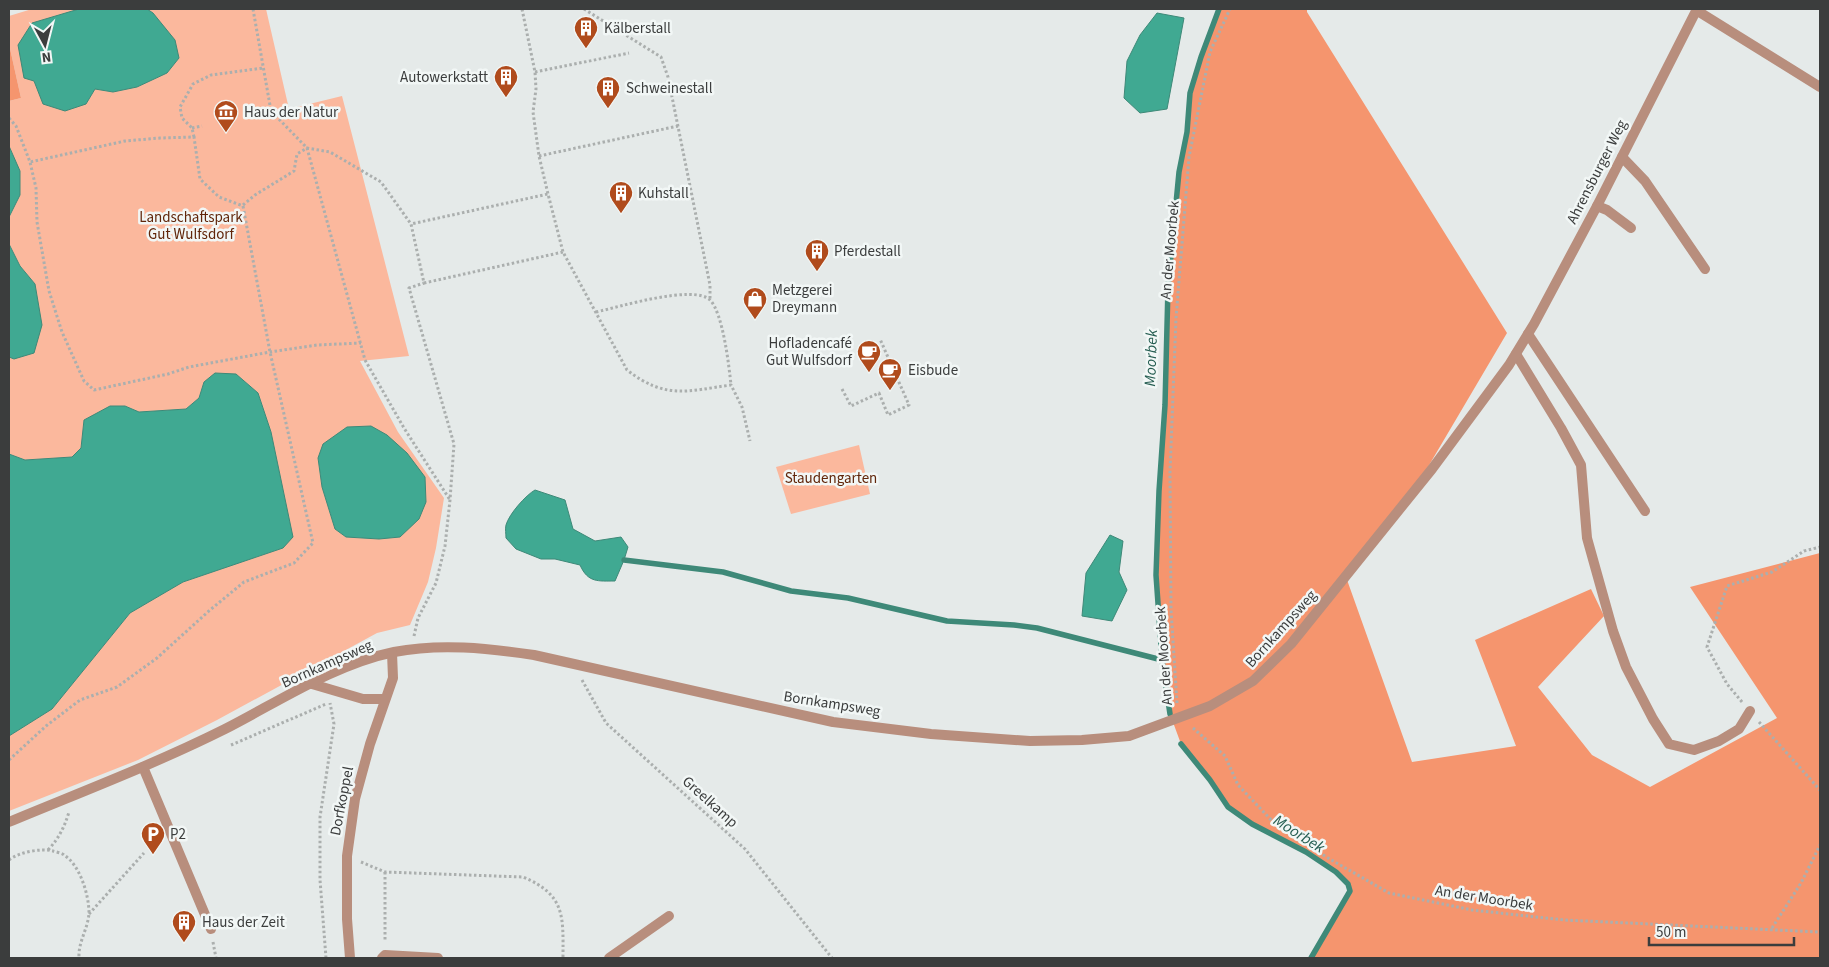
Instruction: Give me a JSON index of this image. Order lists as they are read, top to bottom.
{
  "streets": {
    "street": ["Ahrensburger Weg", "Bornkampsweg", "Dorfkoppel"],
    "path": ["An der Moorbek", "Greelkamp"]
  },
  "crossings": [
    ["Ahrensburger Weg", "Bornkampsweg"],
    ["An der Moorbek", "Bornkampsweg"],
    ["Bornkampsweg", "Dorfkoppel"],
    ["Bornkampsweg", "Greelkamp"]
  ],
  "water": ["Moorbek"],
  "parks": ["Landschaftspark Gut Wulfsdorf", "Staudengarten"],
  "places": {
    "building": [
      "Kälberstall",
      "Autowerkstatt",
      "Schweinestall",
      "Kuhstall",
      "Pferdestall",
      "Haus der Zeit"
    ],
    "museum": ["Haus der Natur"],
    "shop": ["Metzgerei Dreymann"],
    "cafe": ["Hofladencafé Gut Wulfsdorf", "Eisbude"],
    "parking": ["P2"]
  },
  "scale_bar": "50 m",
  "north": "bottom"
}
